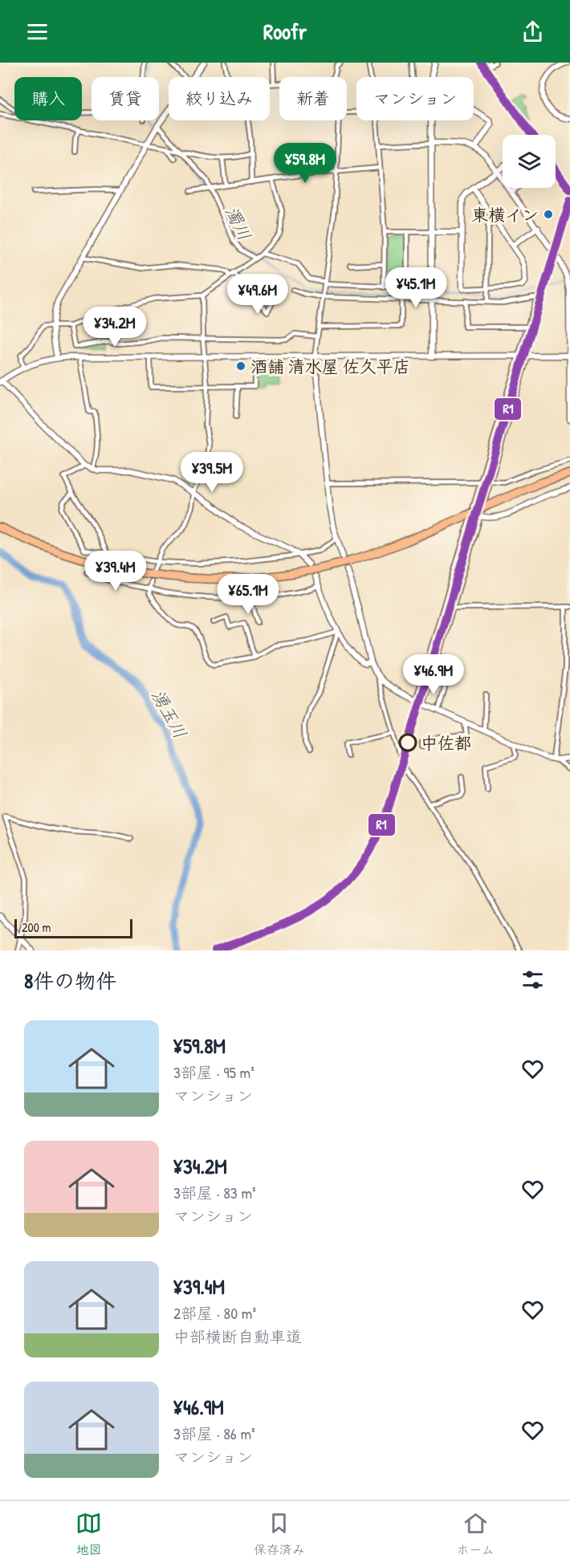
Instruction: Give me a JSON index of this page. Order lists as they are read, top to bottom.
{
  "water": ["濁川", "湧玉川"],
  "places": ["東横イン", "酒舗 清水屋 佐久平店", "中佐都"],
  "lines": ["transit line R1"],
  "scale_bar": "200 m",
  "page": {
    "header": "Roofr",
    "chip": [
      "購入",
      "賃貸",
      "絞り込み",
      "新着",
      "マンション"
    ],
    "price": [
      "¥59.8M",
      "¥45.1M",
      "¥49.6M",
      "¥34.2M",
      "¥39.5M",
      "¥39.4M",
      "¥65.1M",
      "¥46.9M"
    ],
    "scale": "200 m",
    "heading": "8件の物件",
    "list": [
      {
        "name": "¥59.8M",
        "note": "3部屋 · 95 m² · マンション"
      },
      {
        "name": "¥34.2M",
        "note": "3部屋 · 83 m² · マンション"
      },
      {
        "name": "¥39.4M",
        "note": "2部屋 · 80 m² · 中部横断自動車道"
      },
      {
        "name": "¥46.9M",
        "note": "3部屋 · 86 m² · マンション"
      }
    ],
    "tabs": ["地図", "保存済み", "ホーム"]
  }
}
